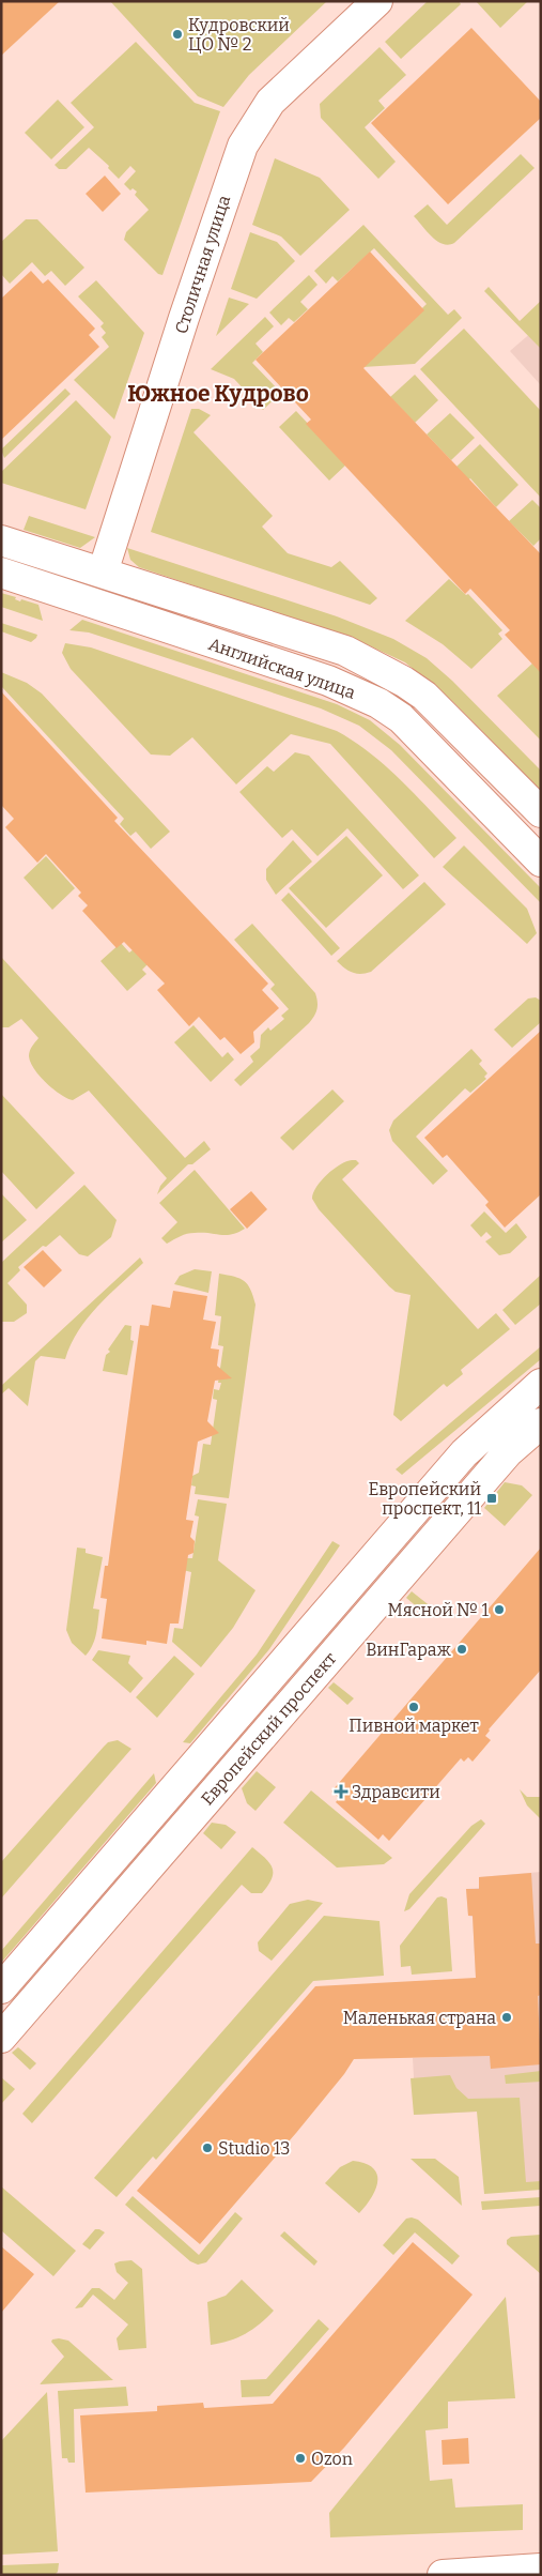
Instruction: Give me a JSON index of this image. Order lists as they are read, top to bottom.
{
  "streets": {
    "street": ["Столичная улица", "Английская улица", "Европейский проспект"]
  },
  "crossings": [
    ["Столичная улица", "Английская улица"]
  ],
  "districts": ["Южное Кудрово"],
  "places": {
    "other": [
      "Кудровский ЦО № 2",
      "Мясной № 1",
      "ВинГараж",
      "Пивной маркет",
      "Маленькая страна",
      "Studio 13",
      "Ozon"
    ],
    "transit": ["Европейский проспект, 11"],
    "health": ["Здравсити"]
  }
}
